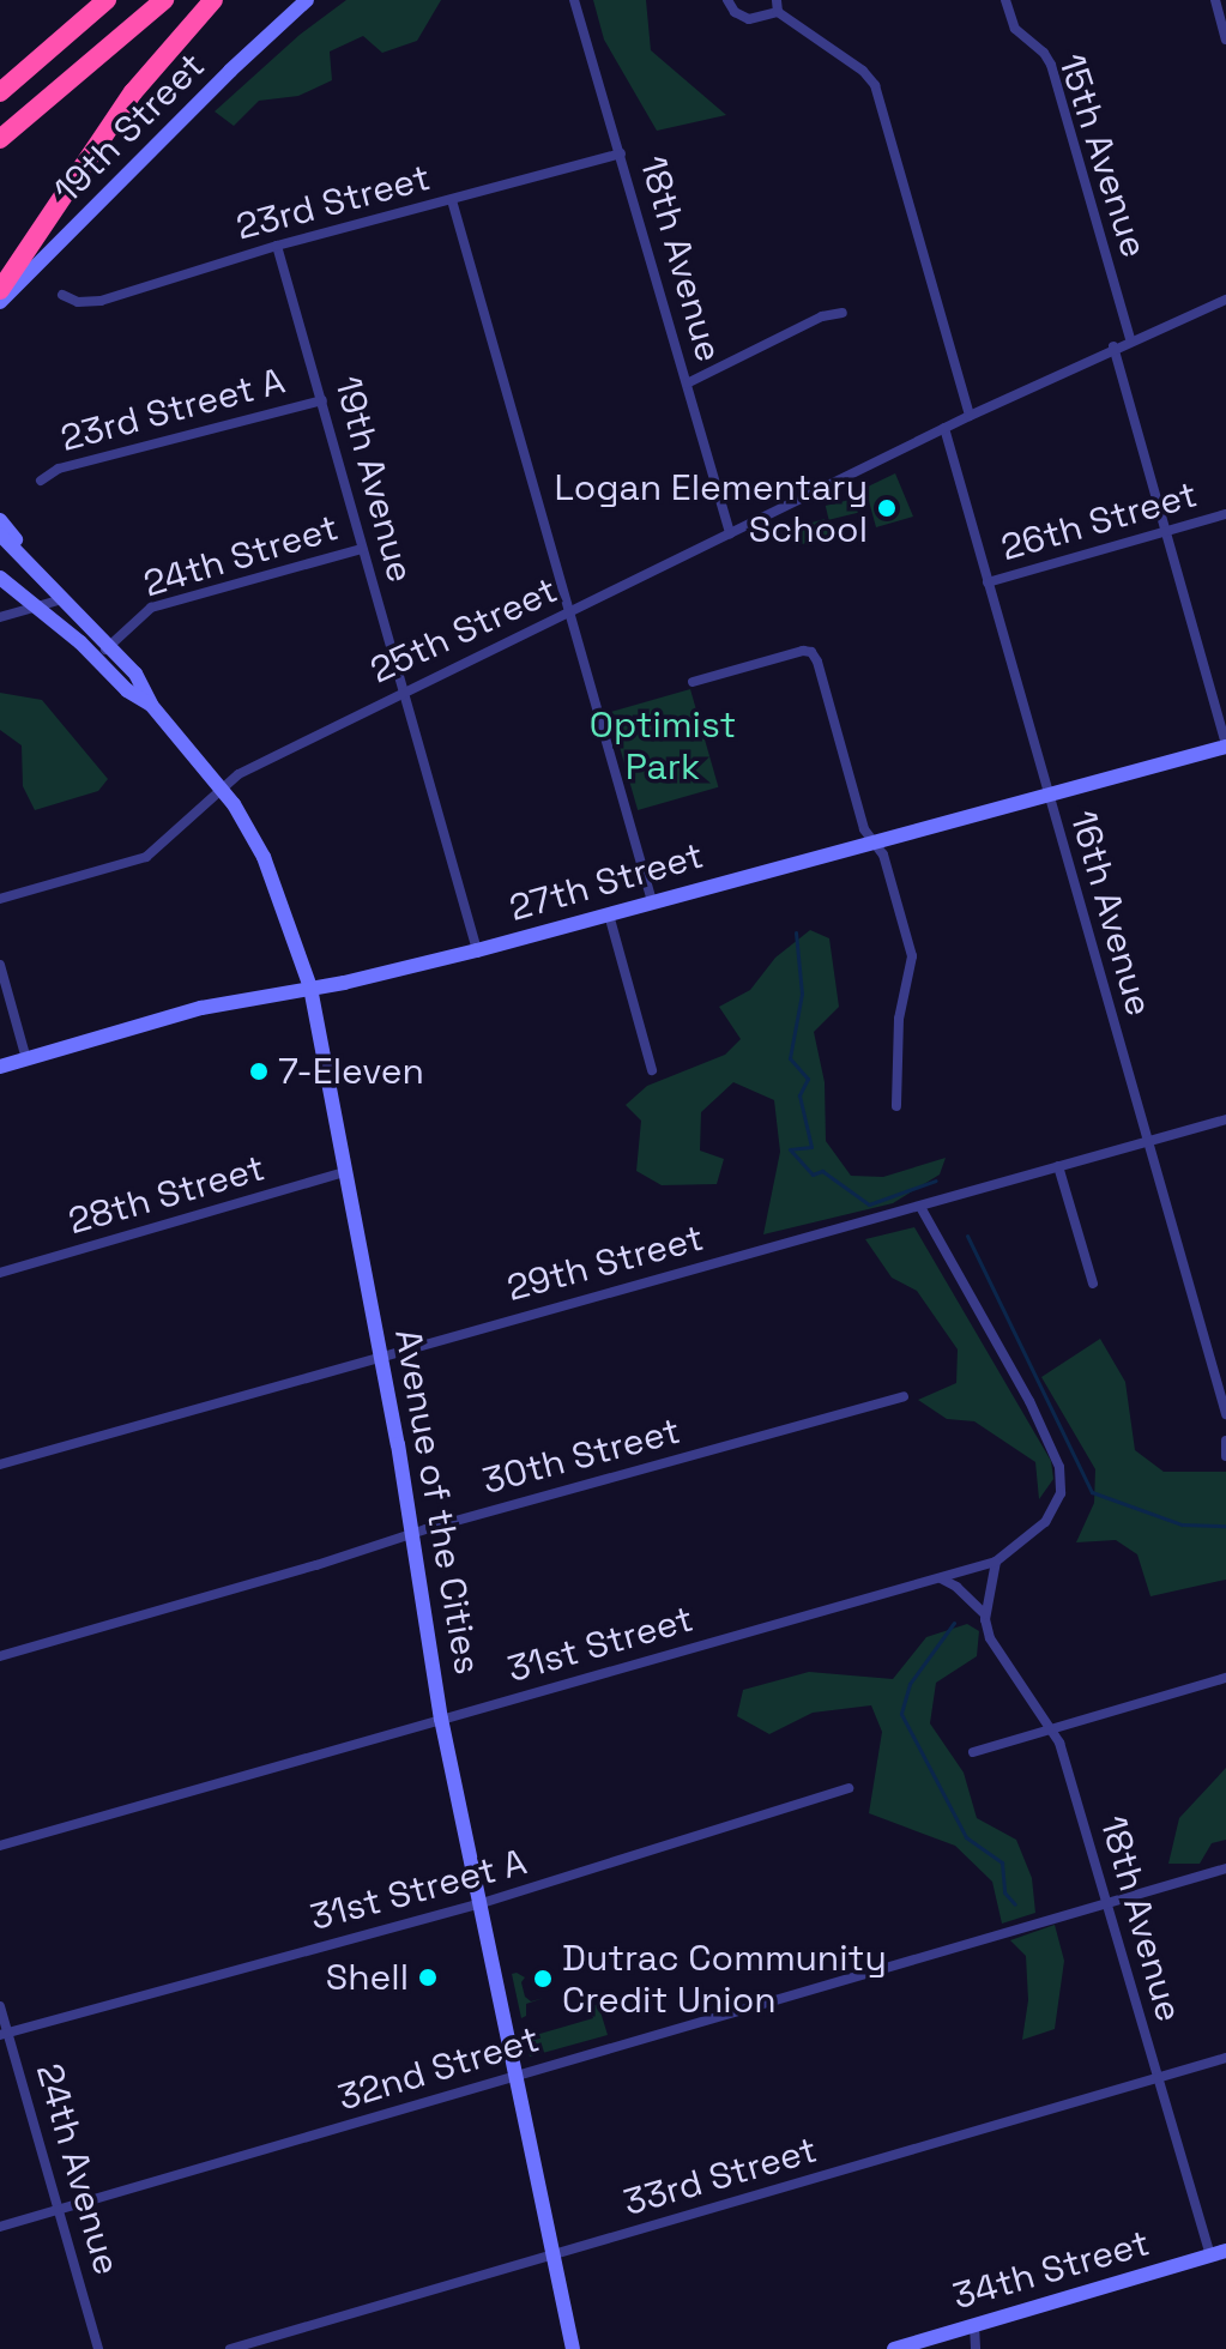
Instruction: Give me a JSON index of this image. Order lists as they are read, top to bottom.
{
  "streets": {
    "main road": [
      "19th Street",
      "27th Street",
      "Avenue of the Cities",
      "34th Street"
    ],
    "street": [
      "15th Avenue",
      "23rd Street",
      "18th Avenue",
      "23rd Street A",
      "19th Avenue",
      "26th Street",
      "24th Street",
      "25th Street",
      "16th Avenue",
      "28th Street",
      "29th Street",
      "30th Street",
      "31st Street",
      "31st Street A",
      "32nd Street",
      "24th Avenue",
      "33rd Street"
    ]
  },
  "crossings": [
    ["15th Avenue", "25th Street"],
    ["23rd Street", "18th Avenue"],
    ["23rd Street", "19th Avenue"],
    ["18th Avenue", "25th Street"],
    ["18th Avenue", "31st Street"],
    ["18th Avenue", "32nd Street"],
    ["18th Avenue", "33rd Street"],
    ["18th Avenue", "34th Street"],
    ["23rd Street A", "19th Avenue"],
    ["19th Avenue", "24th Street"],
    ["19th Avenue", "25th Street"],
    ["19th Avenue", "27th Street"],
    ["26th Street", "16th Avenue"],
    ["24th Street", "Avenue of the Cities"],
    ["25th Street", "16th Avenue"],
    ["25th Street", "Avenue of the Cities"],
    ["27th Street", "16th Avenue"],
    ["27th Street", "Avenue of the Cities"],
    ["16th Avenue", "29th Street"],
    ["28th Street", "Avenue of the Cities"],
    ["29th Street", "Avenue of the Cities"],
    ["30th Street", "Avenue of the Cities"],
    ["Avenue of the Cities", "31st Street"],
    ["Avenue of the Cities", "31st Street A"],
    ["Avenue of the Cities", "32nd Street"],
    ["Avenue of the Cities", "33rd Street"],
    ["31st Street A", "24th Avenue"],
    ["32nd Street", "24th Avenue"]
  ],
  "parks": ["Optimist Park"],
  "places": [
    "Logan Elementary School",
    "7-Eleven",
    "Shell",
    "Dutrac Community Credit Union"
  ]
}
